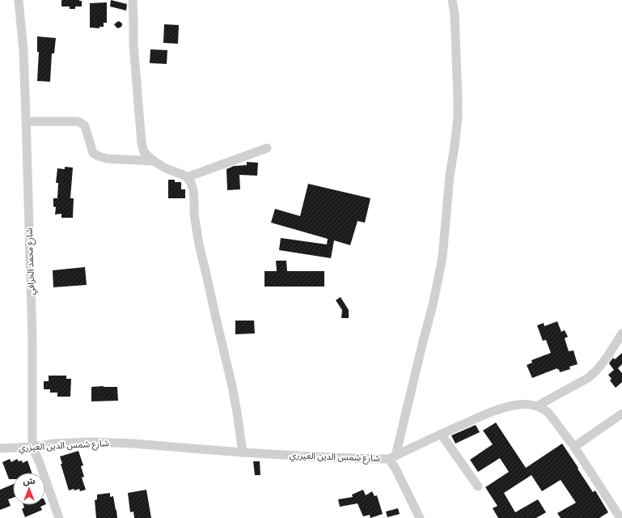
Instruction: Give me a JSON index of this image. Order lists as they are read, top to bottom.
{
  "streets": {
    "street": ["شارع محمد الخرافي", "شارع شمس الدين العيزري"]
  },
  "crossings": [
    ["شارع محمد الخرافي", "شارع شمس الدين العيزري"]
  ],
  "north": "top"
}
